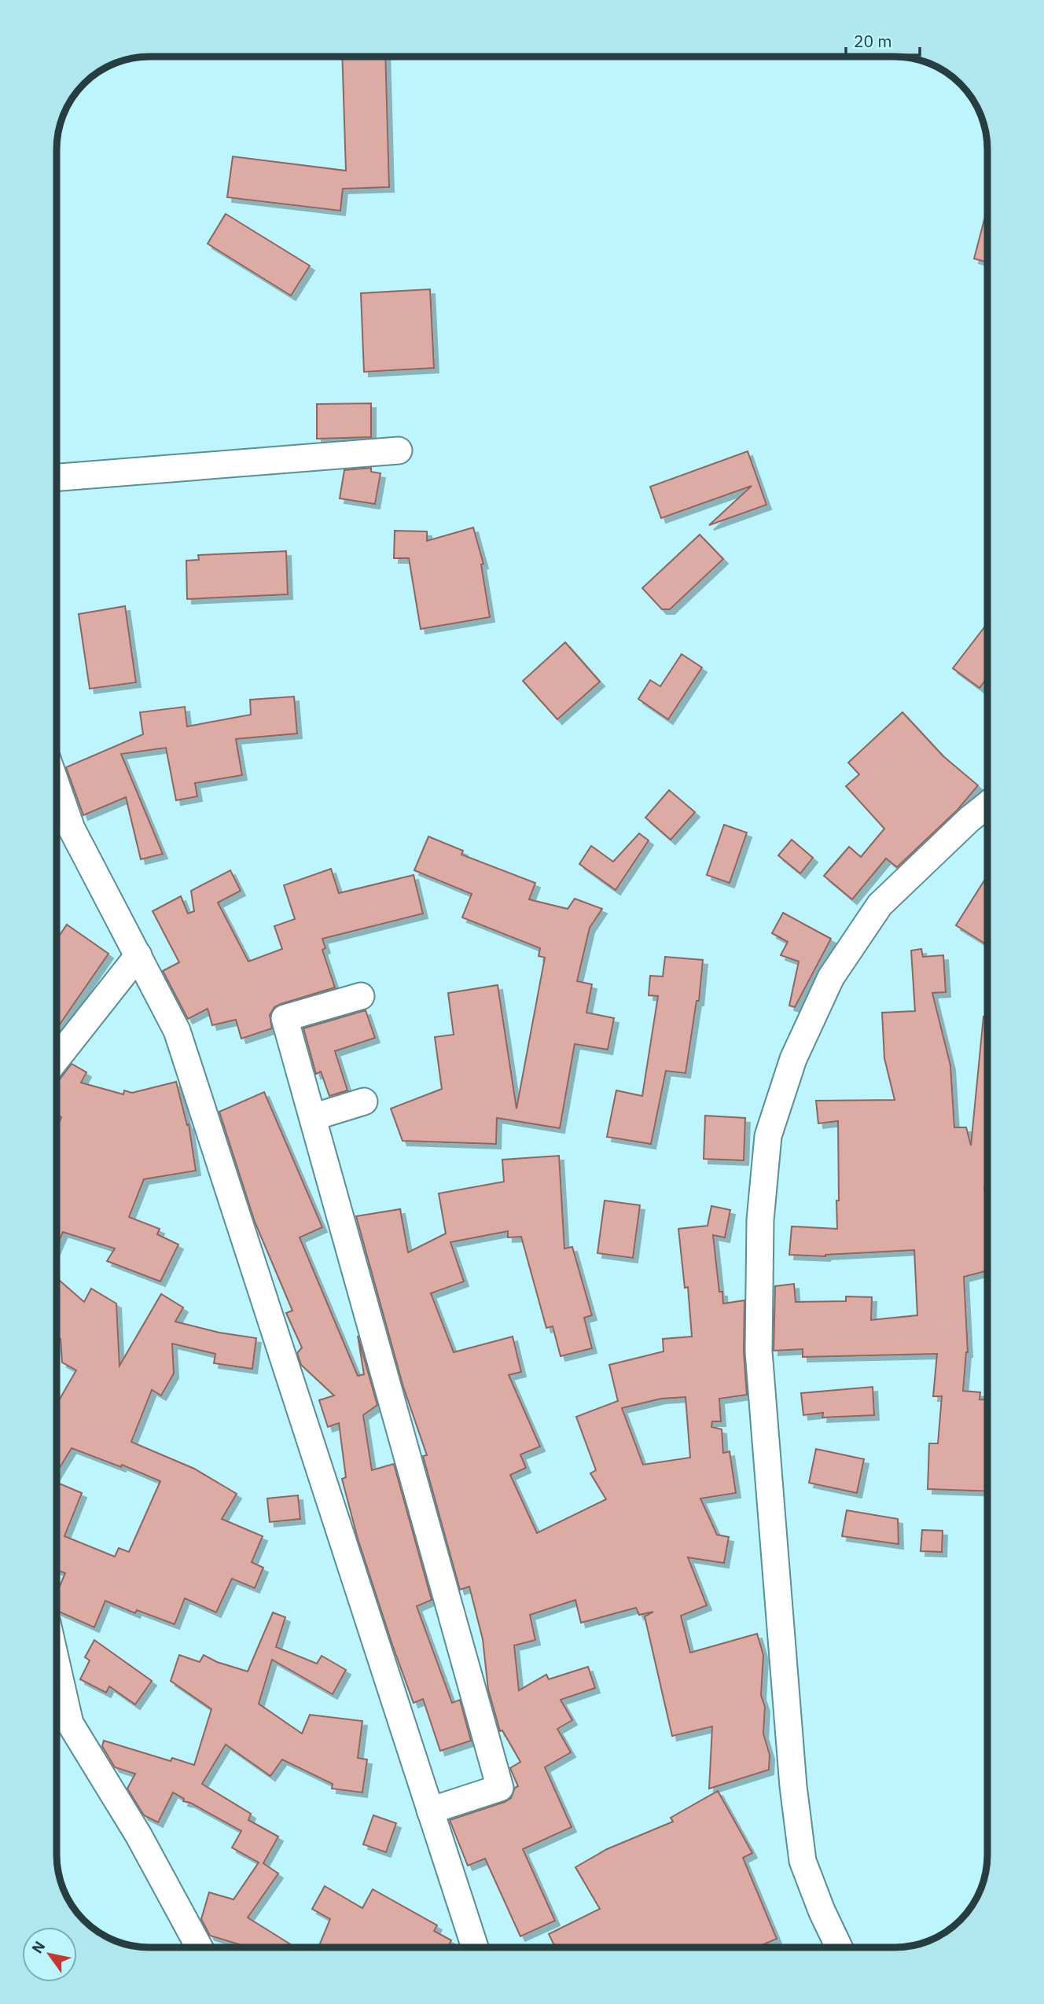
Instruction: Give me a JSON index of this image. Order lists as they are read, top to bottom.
{
  "scale_bar": "20 m",
  "north": "top left"
}
